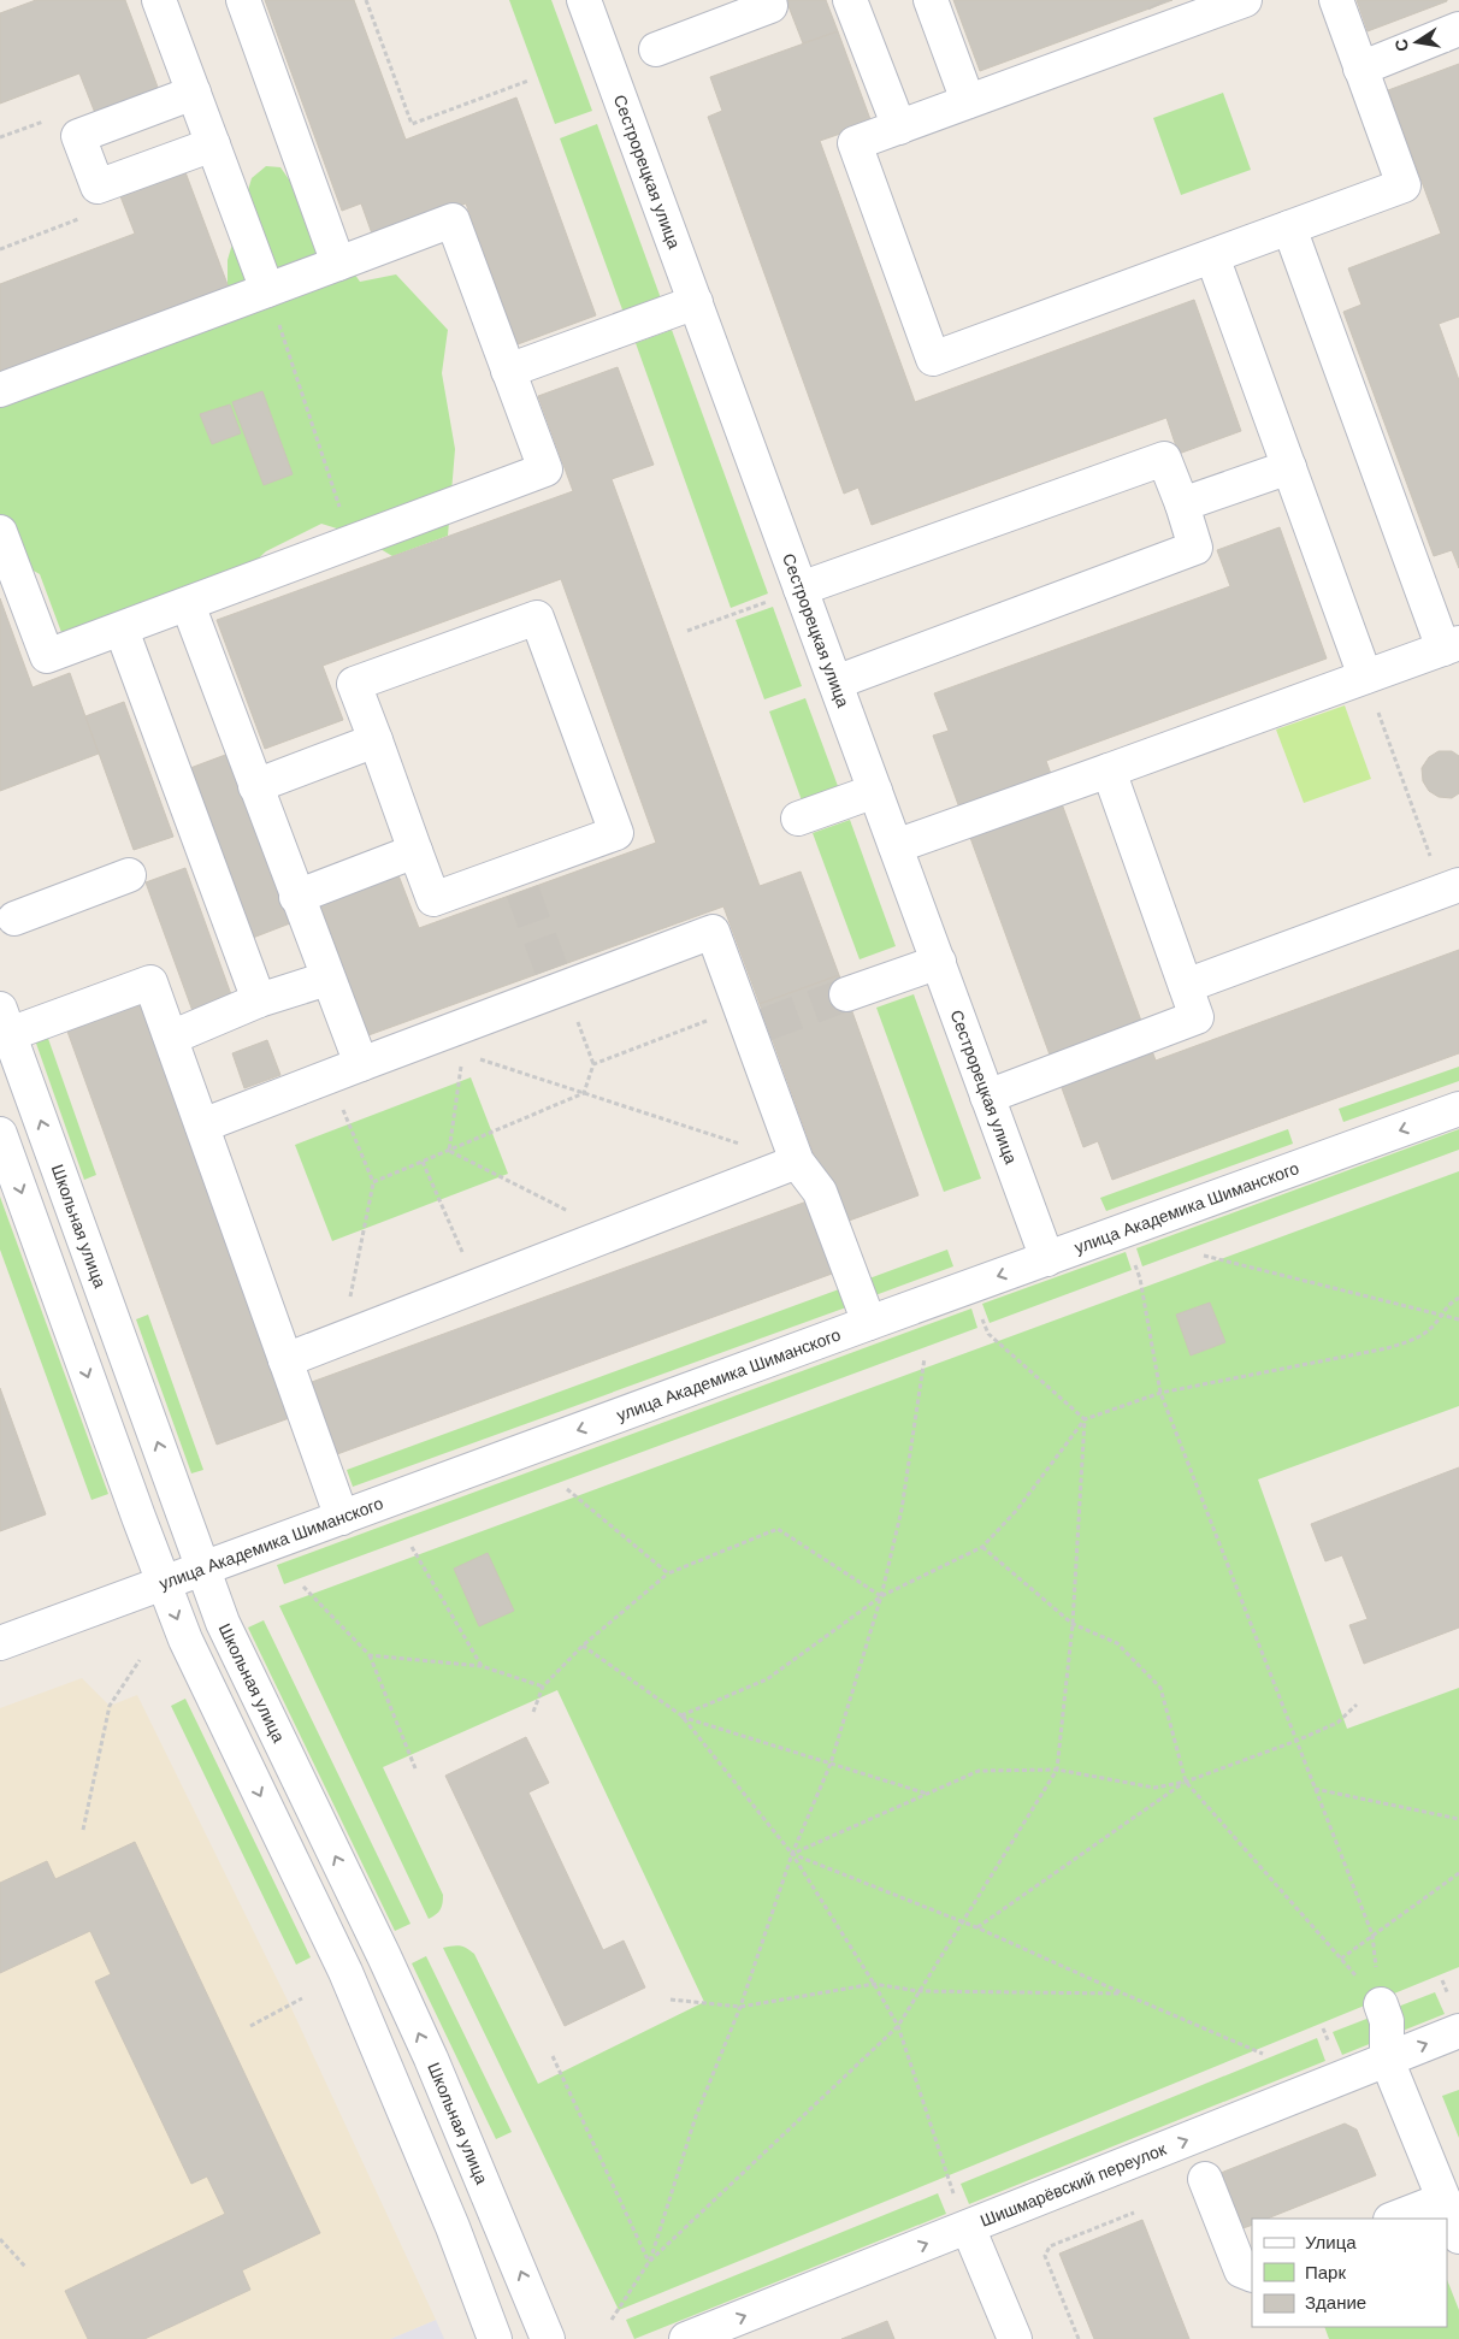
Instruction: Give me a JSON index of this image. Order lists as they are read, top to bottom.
{
  "streets": {
    "street": [
      "Сестрорецкая улица",
      "улица Академика Шиманского",
      "Школьная улица",
      "Шишмарёвский переулок"
    ]
  },
  "crossings": [
    ["Сестрорецкая улица", "улица Академика Шиманского"],
    ["улица Академика Шиманского", "Школьная улица"]
  ],
  "one_way": ["Шишмарёвский переулок"],
  "legend": ["Улица", "Парк", "Здание"],
  "north": "left"
}
